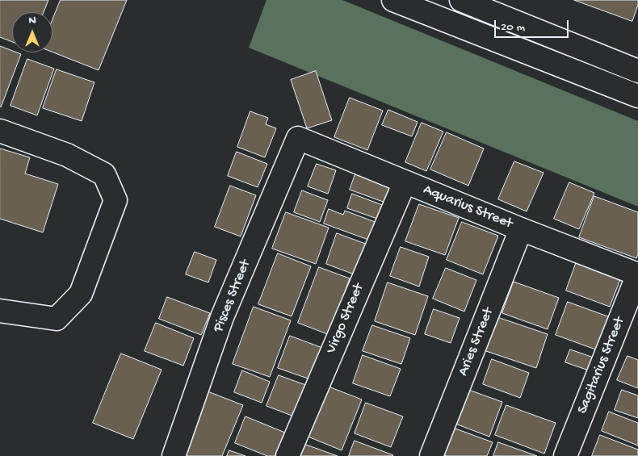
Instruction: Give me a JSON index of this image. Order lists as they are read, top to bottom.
{
  "streets": {
    "street": [
      "Aquarius Street",
      "Pisces Street",
      "Virgo Street",
      "Aries Street",
      "Sagitarius Street"
    ]
  },
  "crossings": [
    ["Aquarius Street", "Pisces Street"],
    ["Aquarius Street", "Virgo Street"],
    ["Aquarius Street", "Aries Street"],
    ["Aquarius Street", "Sagitarius Street"]
  ],
  "scale_bar": "20 m",
  "north": "top"
}
